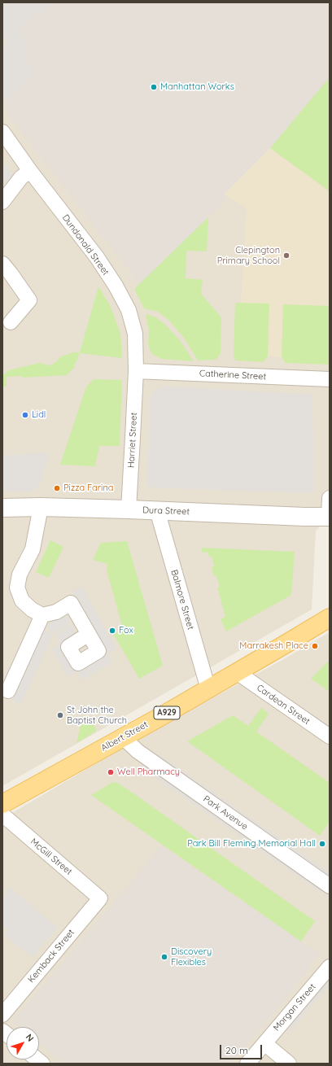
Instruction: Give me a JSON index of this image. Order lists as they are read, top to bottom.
{
  "streets": {
    "main road": ["A929", "Albert Street"],
    "street": [
      "Dundonald Street",
      "Catherine Street",
      "Harriet Street",
      "Dura Street",
      "Balmore Street",
      "Cardean Street",
      "Park Avenue",
      "McGill Street",
      "Kemback Street",
      "Morgan Street"
    ]
  },
  "crossings": [
    ["Dundonald Street", "Catherine Street"],
    ["Dundonald Street", "Harriet Street"],
    ["Catherine Street", "Harriet Street"],
    ["Harriet Street", "Dura Street"],
    ["Dura Street", "Balmore Street"],
    ["Balmore Street", "Albert Street"],
    ["Cardean Street", "Albert Street"],
    ["Albert Street", "Park Avenue"],
    ["McGill Street", "Kemback Street"]
  ],
  "places": [
    "Manhattan Works",
    "Clepington Primary School",
    "Lidl",
    "Pizza Farina",
    "Fox",
    "Marrakesh Place",
    "St John the Baptist Church",
    "Well Pharmacy",
    "Park Bill Fleming Memorial Hall",
    "Discovery Flexibles"
  ],
  "scale_bar": "20 m",
  "north": "top right"
}
